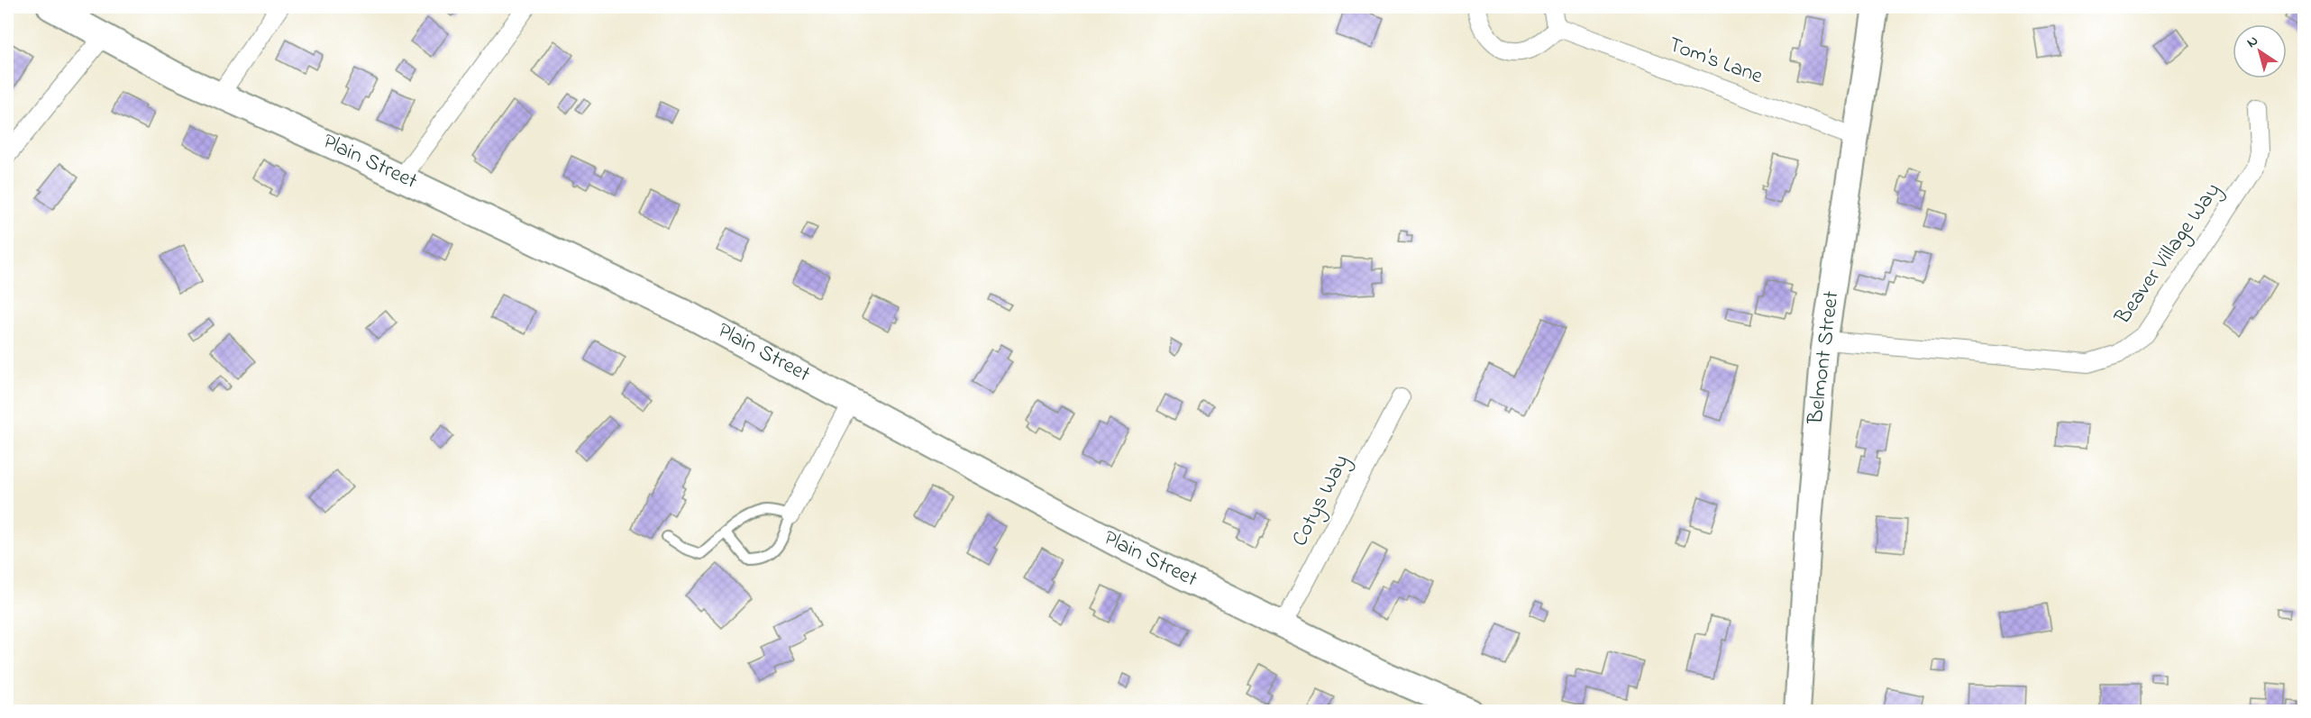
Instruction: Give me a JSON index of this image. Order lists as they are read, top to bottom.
{
  "streets": {
    "main road": ["Plain Street", "Belmont Street"],
    "street": ["Tom's Lane", "Beaver Village Way", "Cotys Way"]
  },
  "crossings": [
    ["Tom's Lane", "Belmont Street"],
    ["Plain Street", "Cotys Way"],
    ["Beaver Village Way", "Belmont Street"]
  ],
  "north": "top left"
}
